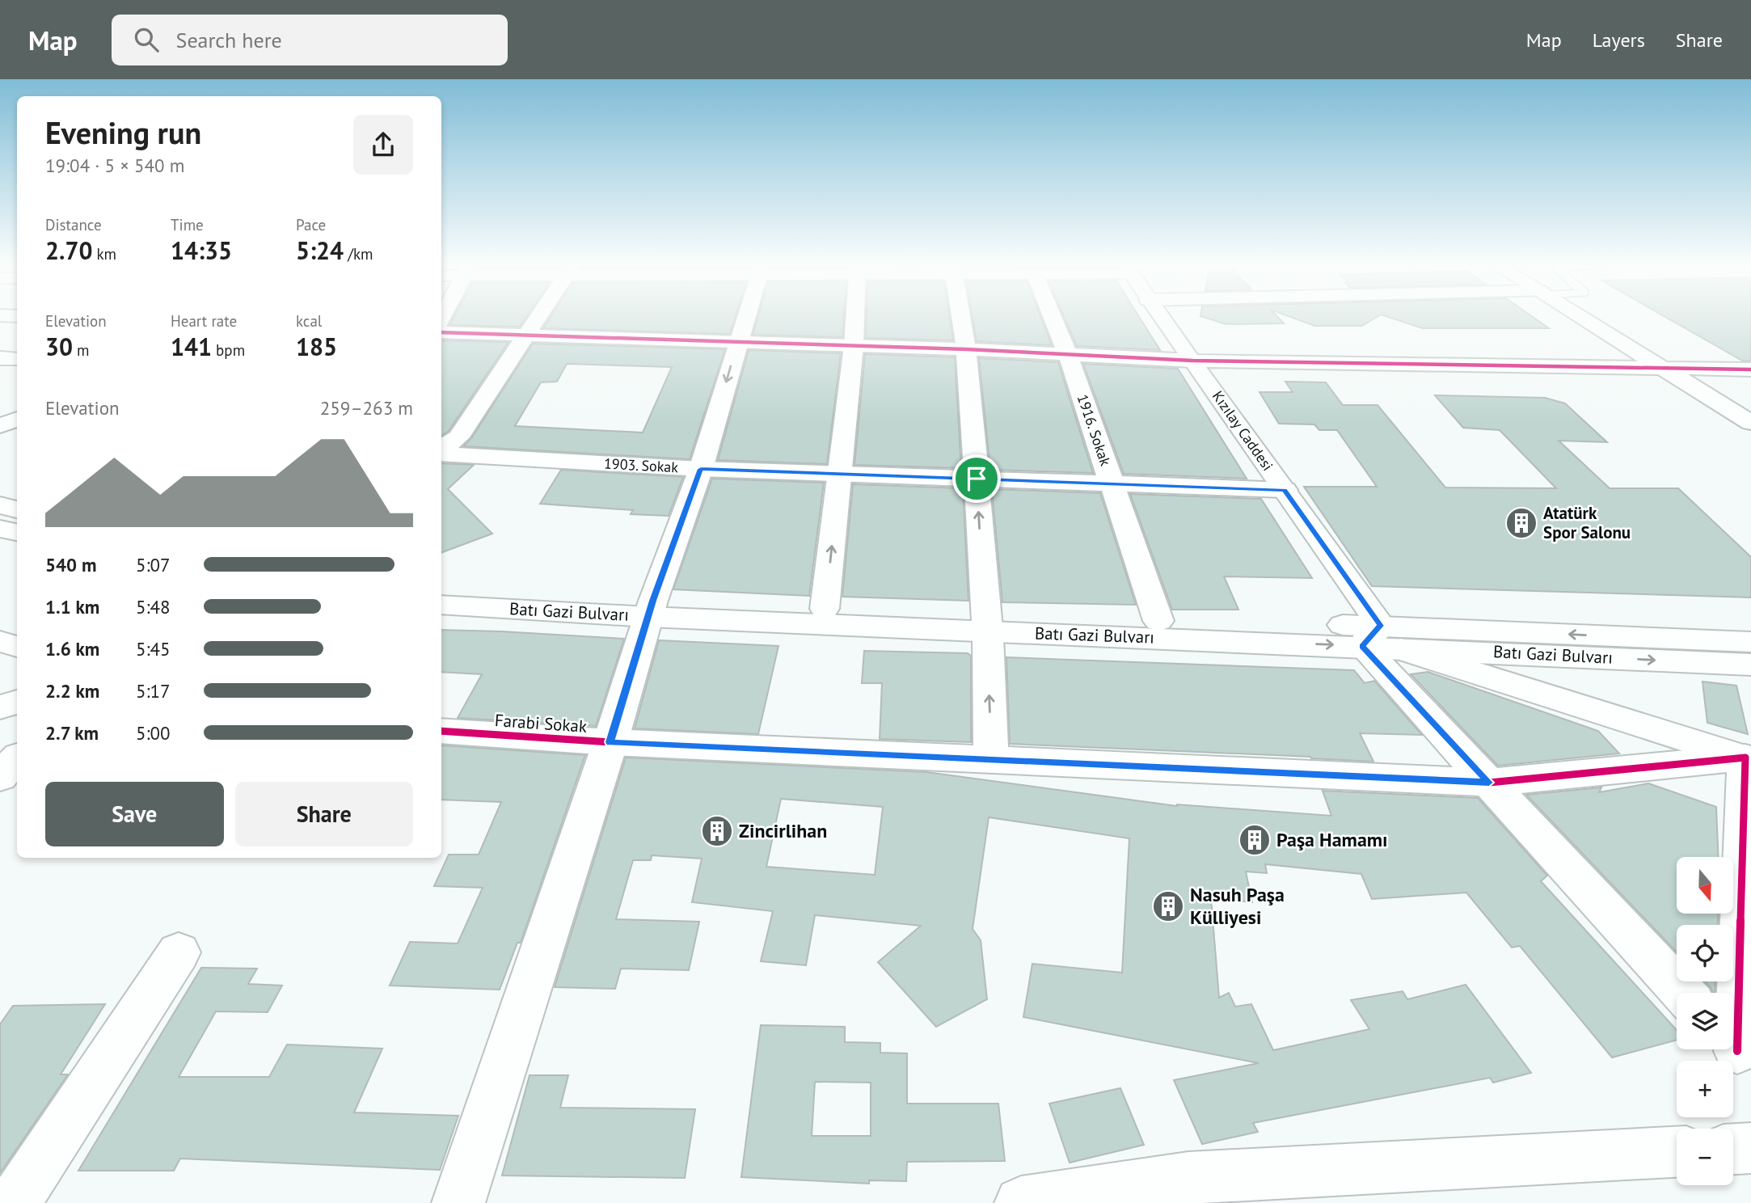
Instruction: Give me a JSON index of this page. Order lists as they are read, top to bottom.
{
  "streets": {
    "street": [
      "1916. Sokak",
      "Kızılay Caddesi",
      "1903. Sokak",
      "Batı Gazi Bulvarı",
      "Farabi Sokak"
    ]
  },
  "crossings": [
    ["1916. Sokak", "1903. Sokak"],
    ["1916. Sokak", "Batı Gazi Bulvarı"],
    ["Kızılay Caddesi", "1903. Sokak"],
    ["Kızılay Caddesi", "Batı Gazi Bulvarı"],
    ["Kızılay Caddesi", "Farabi Sokak"]
  ],
  "places": {
    "building": [
      "Atatürk Spor Salonu",
      "Zincirlihan",
      "Paşa Hamamı",
      "Nasuh Paşa Külliyesi"
    ]
  },
  "north": "bottom",
  "page": {
    "header": "Map",
    "search": "Search here",
    "nav": ["Map", "Layers", "Share"],
    "heading": ["Evening run", "19:04 · 5 × 540 m"],
    "stats": [
      ["Distance", "2.70 km"],
      ["Time", "14:35"],
      ["Pace", "5:24 /km"],
      ["Elevation", "30 m"],
      ["Heart rate", "141 bpm"],
      ["kcal", "185"]
    ],
    "chart": ["Elevation", "259–263 m"],
    "list": [
      {
        "name": "540 m",
        "note": "5:07"
      },
      {
        "name": "1.1 km",
        "note": "5:48"
      },
      {
        "name": "1.6 km",
        "note": "5:45"
      },
      {
        "name": "2.2 km",
        "note": "5:17"
      },
      {
        "name": "2.7 km",
        "note": "5:00"
      }
    ],
    "buttons": ["Save", "Share"],
    "map_buttons": ["+", "−"]
  }
}
